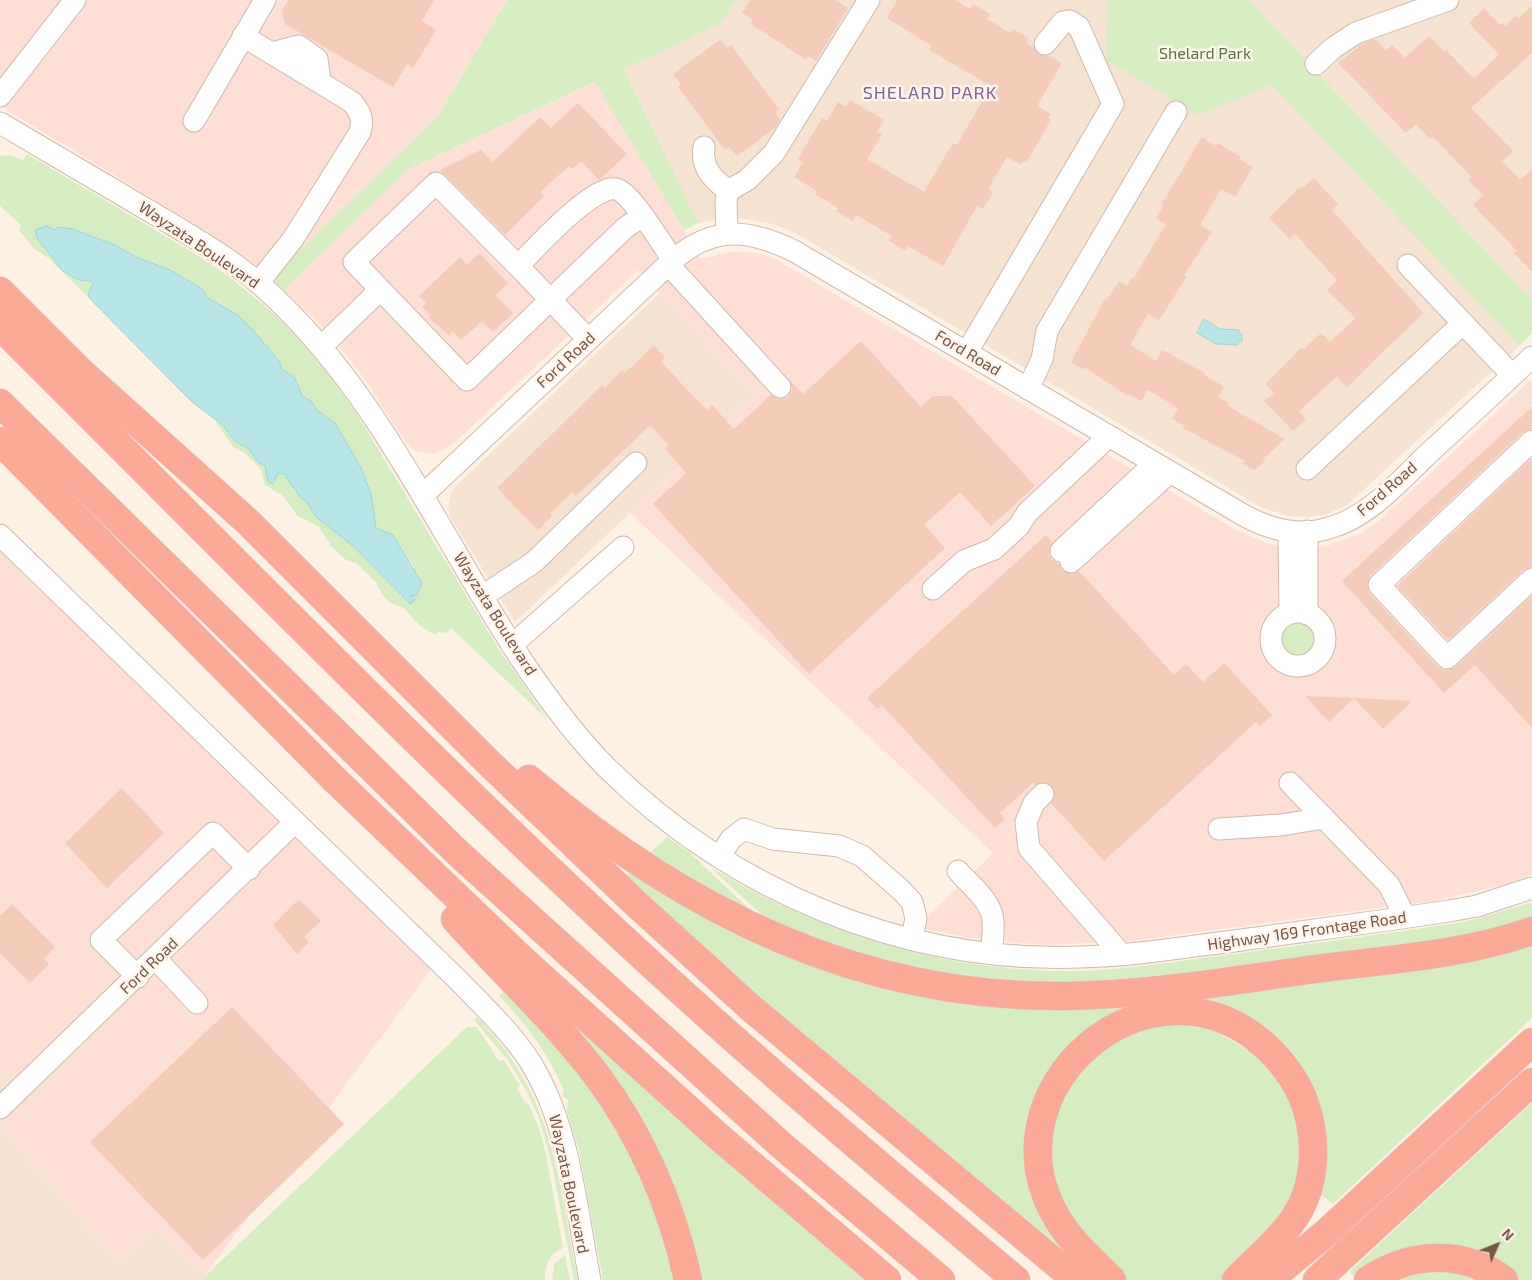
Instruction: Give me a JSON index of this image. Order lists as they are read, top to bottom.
{
  "streets": {
    "street": ["Wayzata Boulevard", "Ford Road", "Highway 169 Frontage Road"]
  },
  "crossings": [
    ["Wayzata Boulevard", "Ford Road"],
    ["Wayzata Boulevard", "Highway 169 Frontage Road"]
  ],
  "districts": ["SHELARD PARK"],
  "parks": ["Shelard Park"],
  "north": "top right"
}
